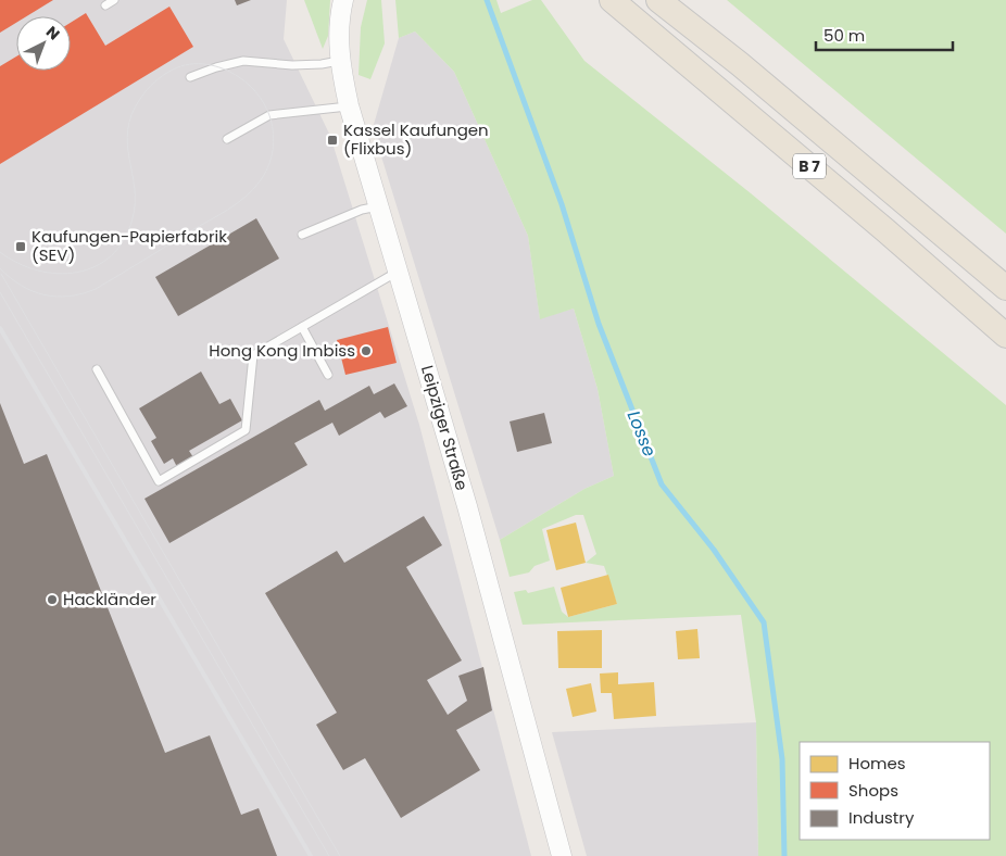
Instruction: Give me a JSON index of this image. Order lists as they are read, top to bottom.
{
  "streets": {
    "highway": ["B 7"],
    "street": ["Leipziger Straße"]
  },
  "water": ["Losse"],
  "places": {
    "transit": ["Kassel Kaufungen (Flixbus)", "Kaufungen-Papierfabrik (SEV)"],
    "other": ["Hong Kong Imbiss", "Hackländer"]
  },
  "legend": ["Homes", "Shops", "Industry"],
  "scale_bar": "50 m",
  "north": "top right"
}
